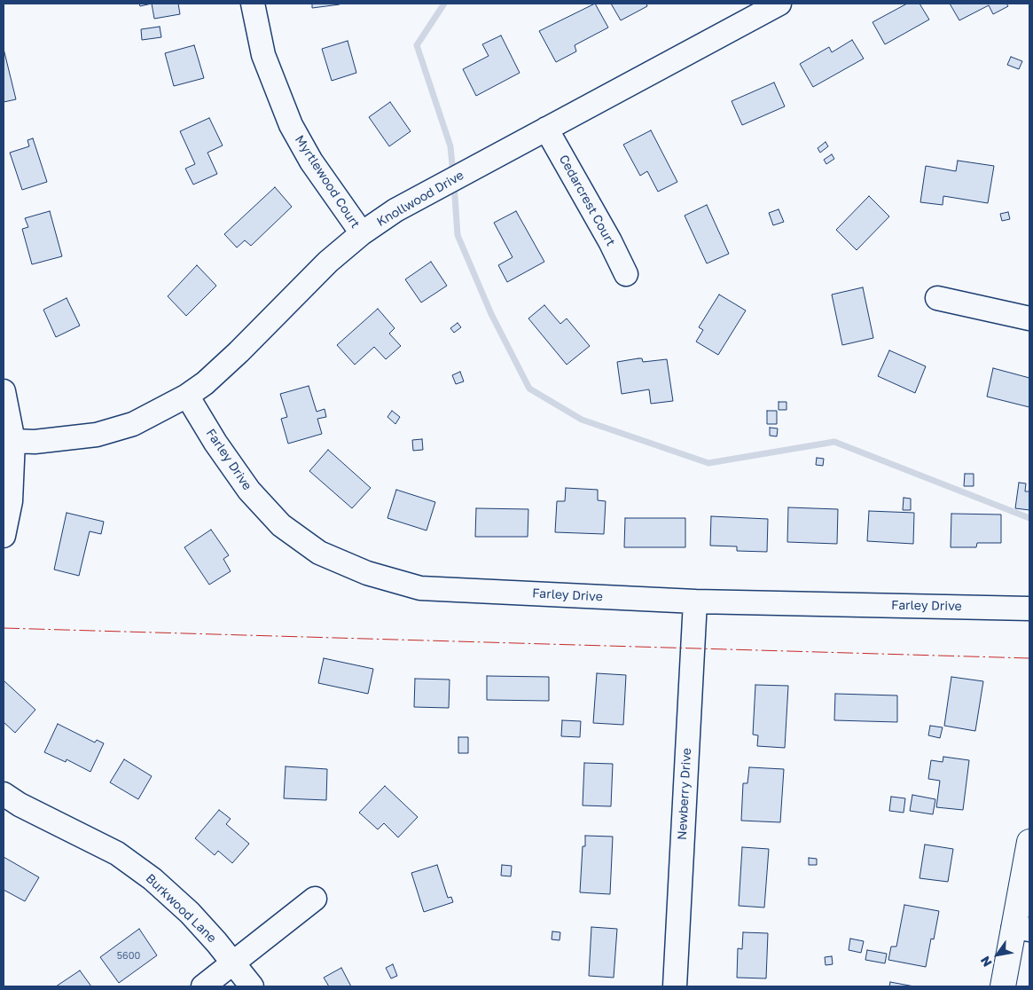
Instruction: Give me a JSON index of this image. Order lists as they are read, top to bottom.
{
  "streets": {
    "street": [
      "Myrtlewood Court",
      "Knollwood Drive",
      "Cedarcrest Court",
      "Farley Drive",
      "Newberry Drive",
      "Burkwood Lane"
    ]
  },
  "crossings": [
    ["Myrtlewood Court", "Knollwood Drive"],
    ["Knollwood Drive", "Cedarcrest Court"],
    ["Knollwood Drive", "Farley Drive"],
    ["Farley Drive", "Newberry Drive"]
  ],
  "house_numbers": ["5600"],
  "north": "bottom left"
}
